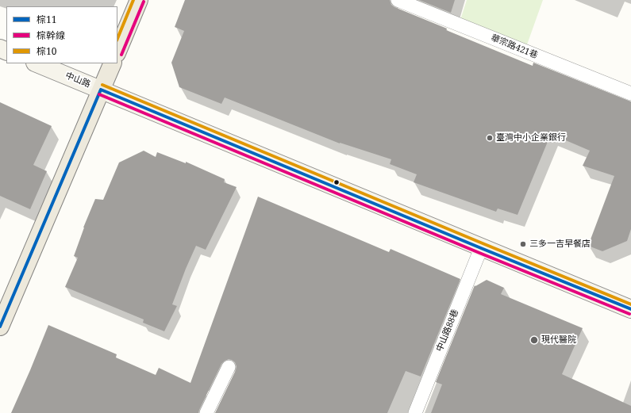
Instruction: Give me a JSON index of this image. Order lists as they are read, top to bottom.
{
  "streets": {
    "main road": ["中山路"],
    "lane": ["華宗路421巷", "中山路88巷"]
  },
  "crossings": [
    ["中山路", "中山路88巷"]
  ],
  "places": ["臺灣中小企業銀行", "三多一吉早餐店", "現代醫院"],
  "lines": ["transit line 棕10", "transit line 棕幹線", "transit line 棕11"],
  "legend": ["棕11", "棕幹線", "棕10"]
}
